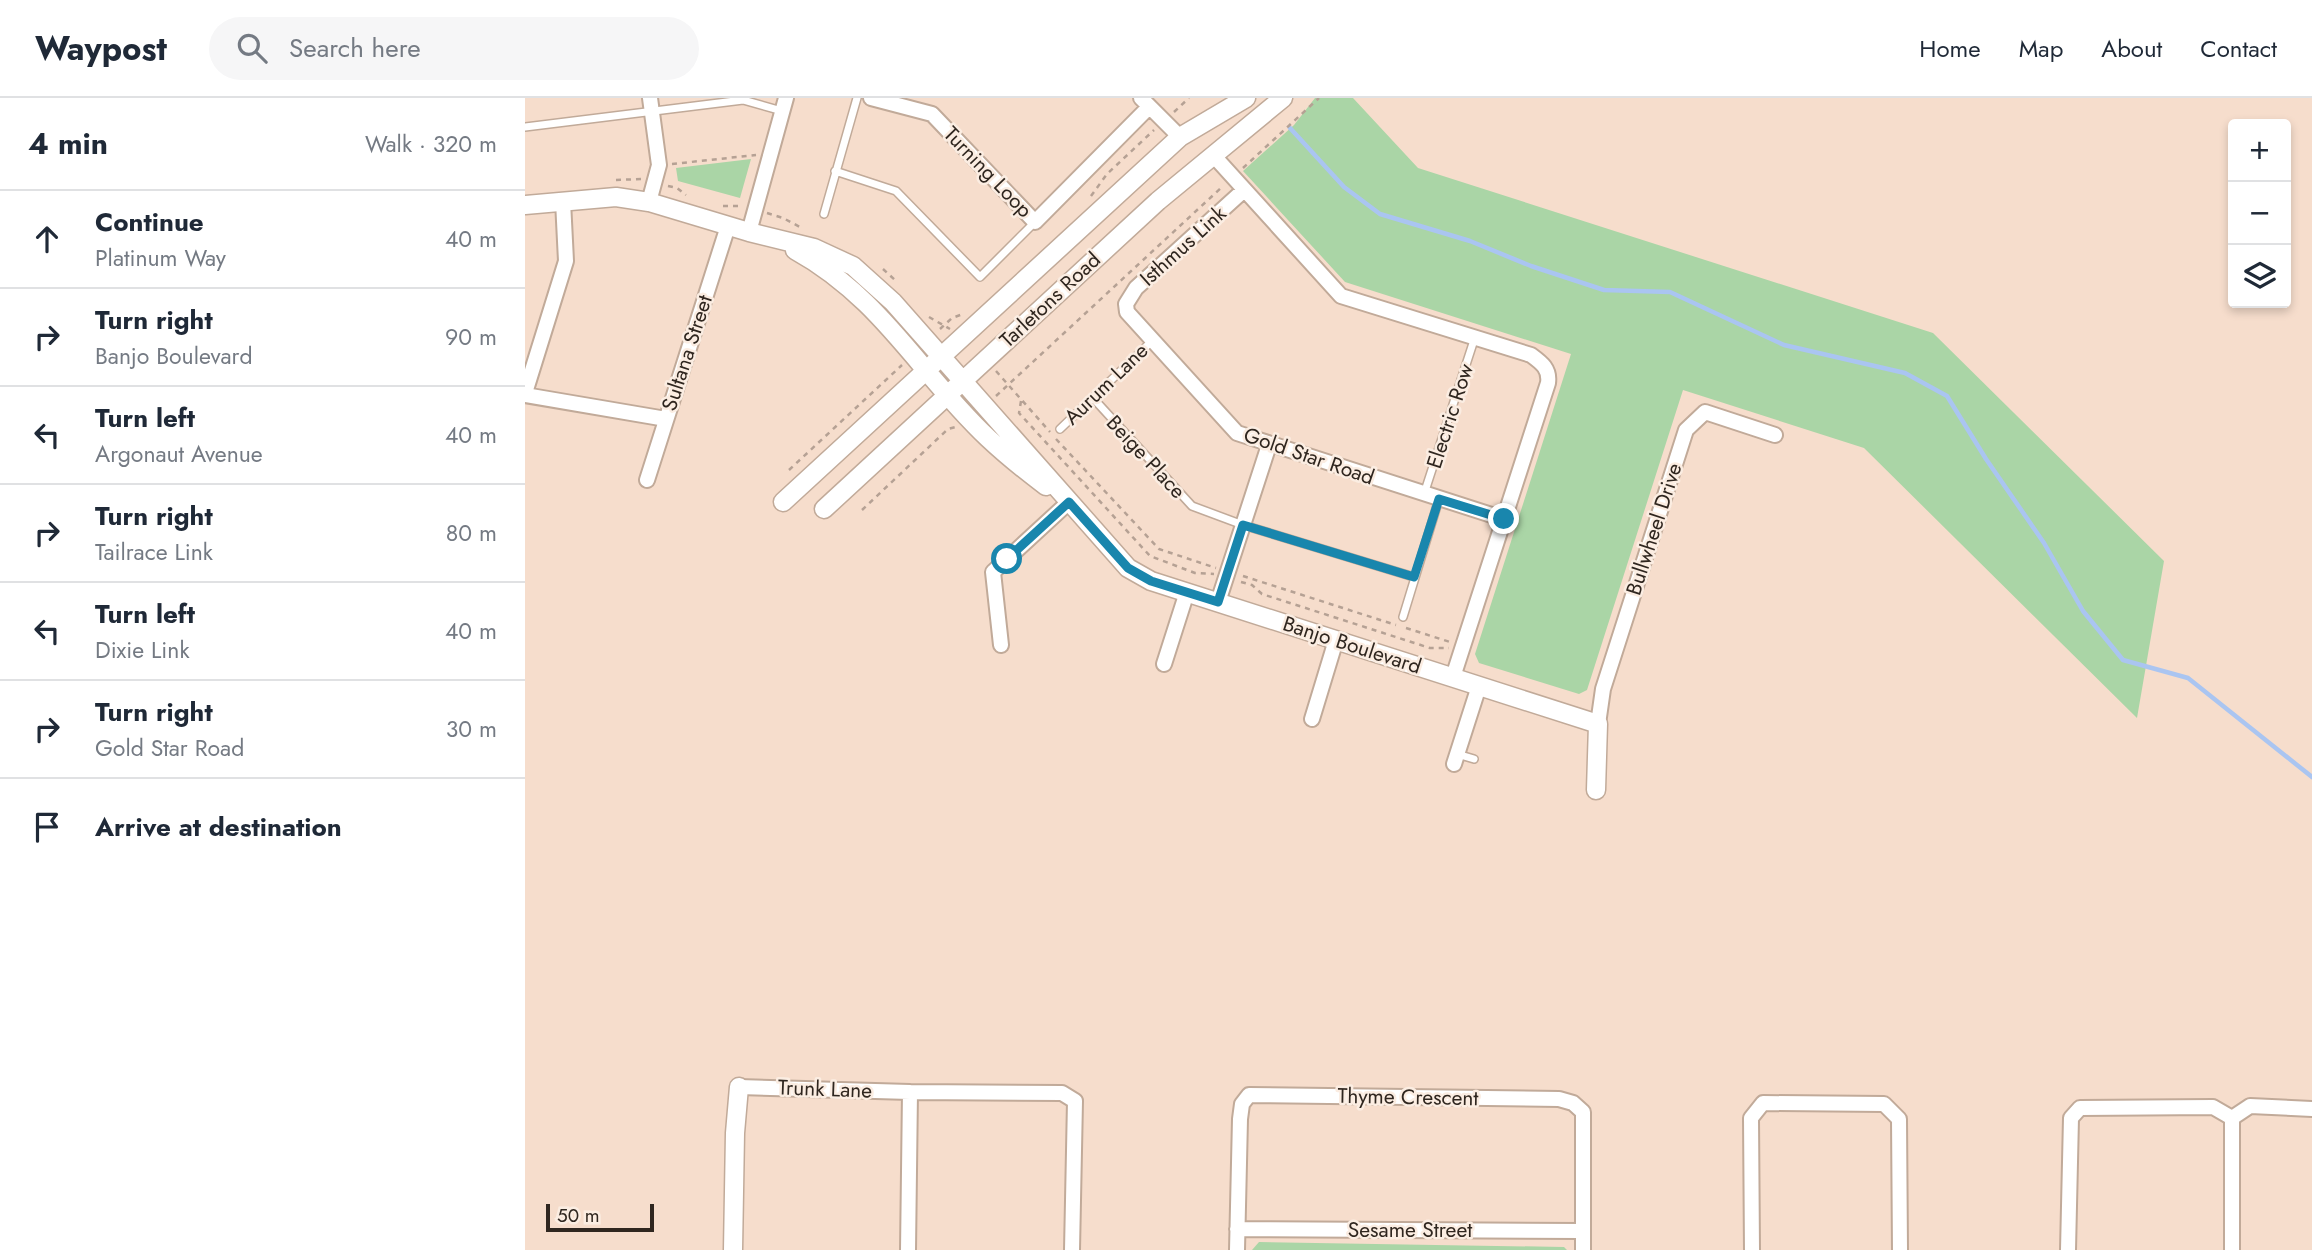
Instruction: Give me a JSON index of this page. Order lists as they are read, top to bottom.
{
  "streets": {
    "street": [
      "Turning Loop",
      "Isthmus Link",
      "Tarletons Road",
      "Sultana Street",
      "Gold Star Road",
      "Bullwheel Drive",
      "Banjo Boulevard",
      "Trunk Lane",
      "Thyme Crescent",
      "Sesame Street"
    ],
    "lane": ["Aurum Lane", "Electric Row", "Beige Place"]
  },
  "crossings": [
    ["Isthmus Link", "Gold Star Road"],
    ["Tarletons Road", "Banjo Boulevard"],
    ["Aurum Lane", "Gold Star Road"],
    ["Aurum Lane", "Beige Place"],
    ["Electric Row", "Gold Star Road"],
    ["Bullwheel Drive", "Banjo Boulevard"],
    ["Thyme Crescent", "Sesame Street"]
  ],
  "scale_bar": "50 m",
  "page": {
    "header": "Waypost",
    "search": "Search here",
    "nav": [
      "Home",
      "Map",
      "About",
      "Contact"
    ],
    "heading": ["4 min", "Walk · 320 m"],
    "map_buttons": ["+", "−"],
    "list": [
      ["Continue", "Platinum Way", "40 m"],
      ["Turn right", "Banjo Boulevard", "90 m"],
      ["Turn left", "Argonaut Avenue", "40 m"],
      ["Turn right", "Tailrace Link", "80 m"],
      ["Turn left", "Dixie Link", "40 m"],
      ["Turn right", "Gold Star Road", "30 m"],
      "Arrive at destination"
    ],
    "scale": "50 m"
  }
}
